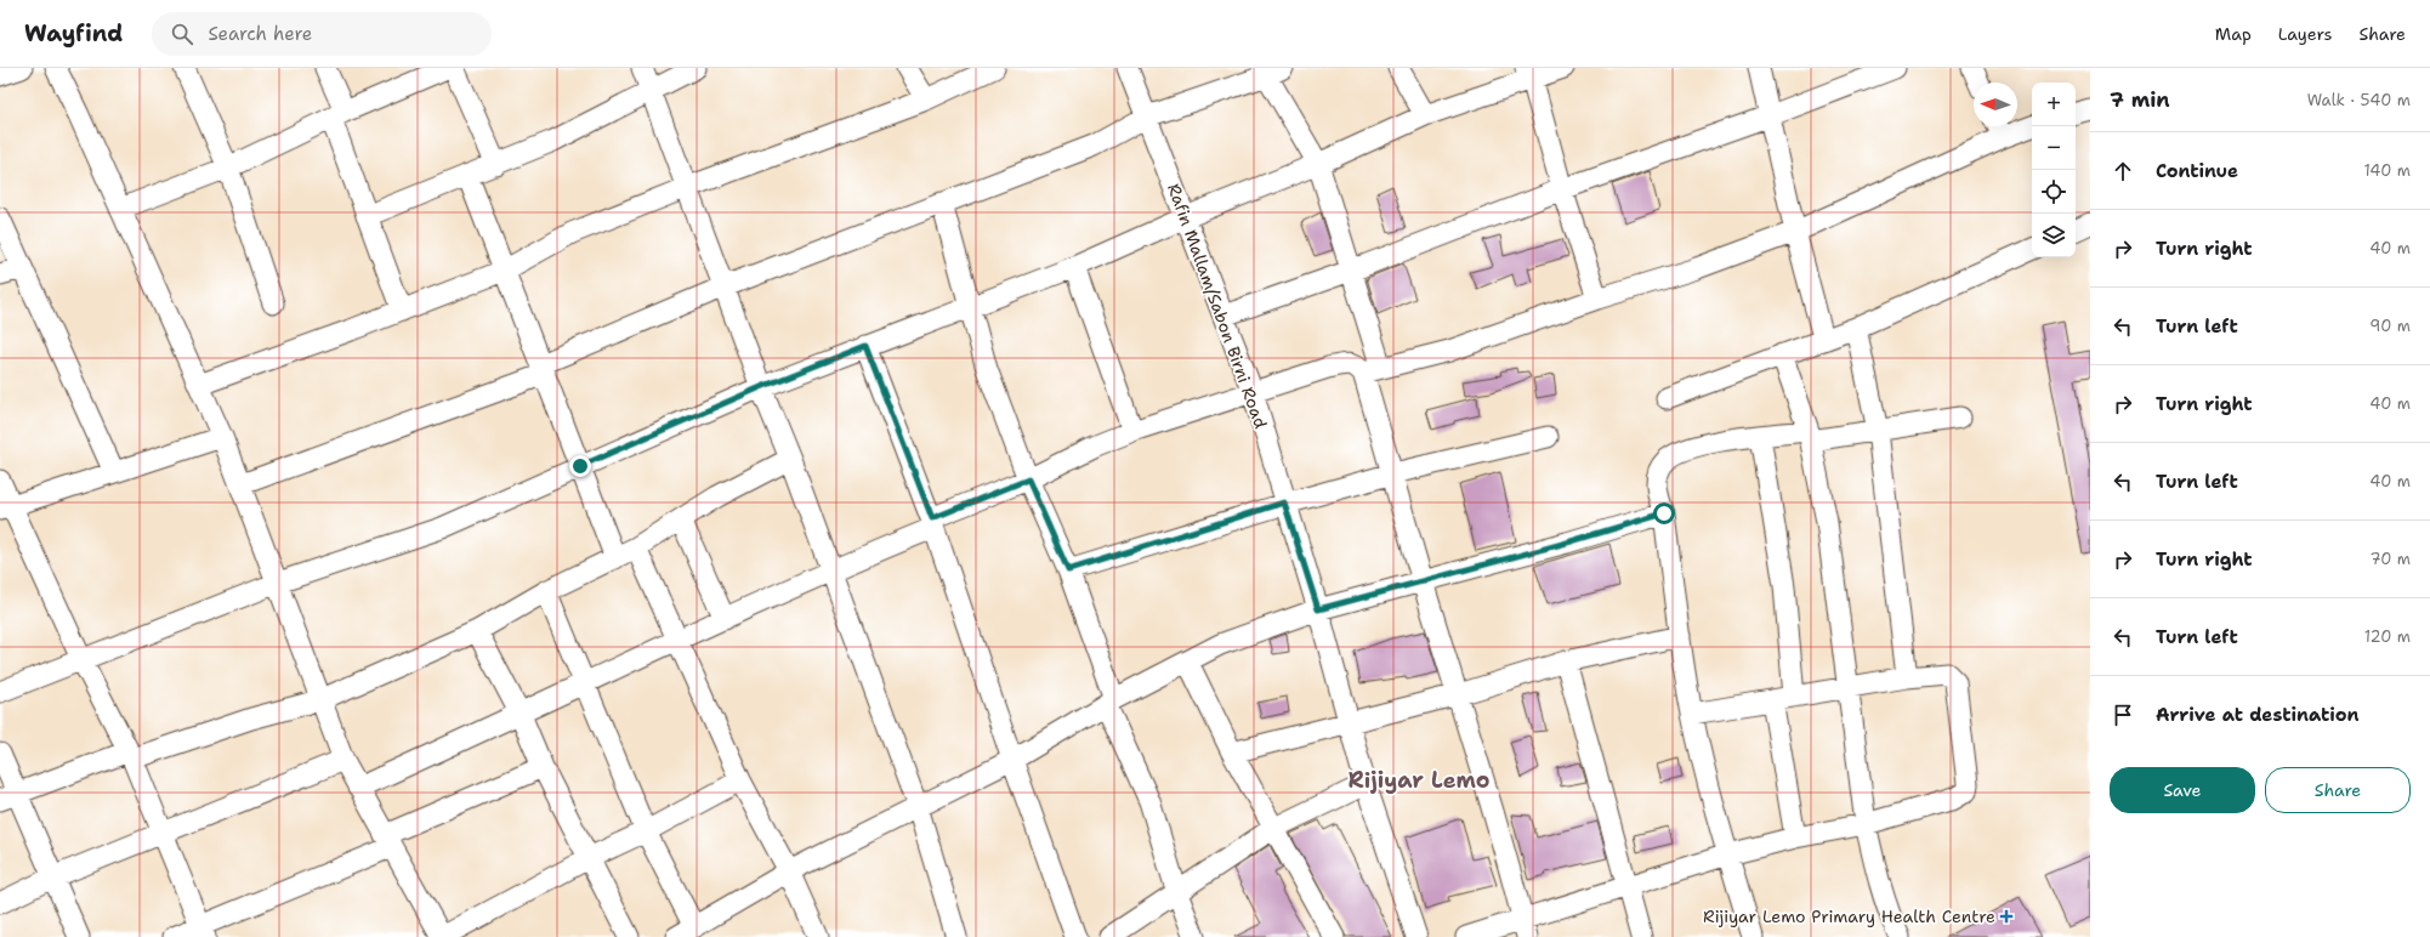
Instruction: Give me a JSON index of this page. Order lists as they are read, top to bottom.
{
  "streets": {
    "street": ["Rafin Mallam/Sabon Birni Road"]
  },
  "districts": ["Rijiyar Lemo"],
  "places": {
    "health": ["Rijiyar Lemo Primary Health Centre"]
  },
  "north": "left",
  "page": {
    "header": "Wayfind",
    "search": "Search here",
    "nav": ["Map", "Layers", "Share"],
    "heading": ["7 min", "Walk · 540 m"],
    "map_buttons": ["+", "−"],
    "list": [
      ["Continue", "140 m"],
      ["Turn right", "40 m"],
      ["Turn left", "90 m"],
      ["Turn right", "40 m"],
      ["Turn left", "40 m"],
      ["Turn right", "70 m"],
      ["Turn left", "120 m"],
      "Arrive at destination"
    ],
    "buttons": ["Save", "Share"]
  }
}
